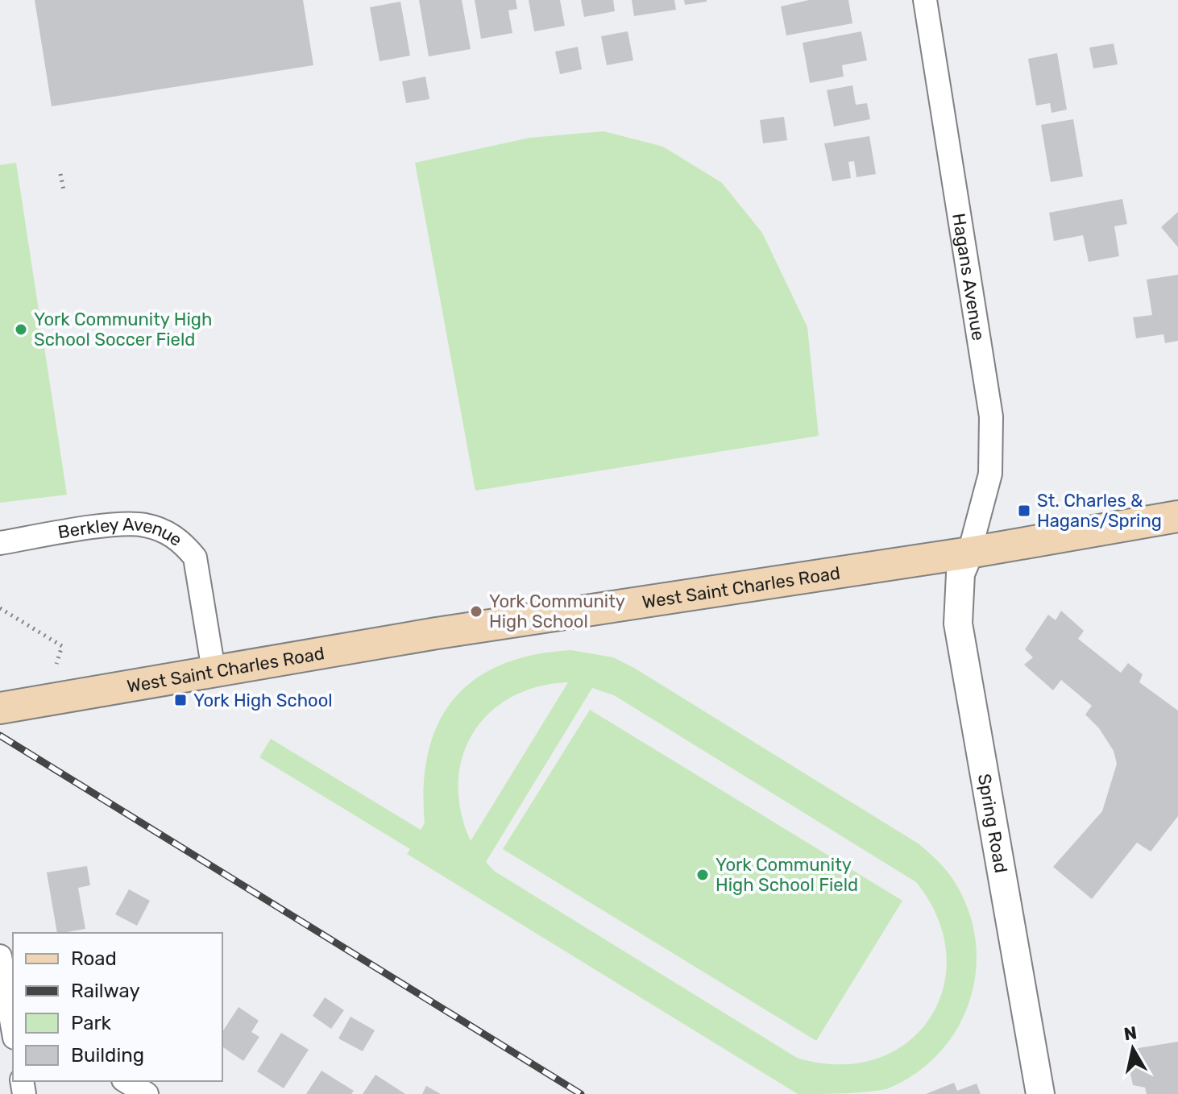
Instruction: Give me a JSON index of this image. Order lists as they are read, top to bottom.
{
  "streets": {
    "main road": ["West Saint Charles Road"],
    "street": ["Hagans Avenue", "Berkley Avenue", "Spring Road"]
  },
  "crossings": [
    ["Hagans Avenue", "West Saint Charles Road"],
    ["Hagans Avenue", "Spring Road"],
    ["Berkley Avenue", "West Saint Charles Road"],
    ["West Saint Charles Road", "Spring Road"]
  ],
  "places": {
    "other": ["York Community High School Soccer Field", "York Community High School", "York Community High School Field"],
    "transit": ["St. Charles & Hagans/Spring", "York High School"]
  },
  "legend": [
    "Road",
    "Railway",
    "Park",
    "Building"
  ],
  "north": "top"
}
